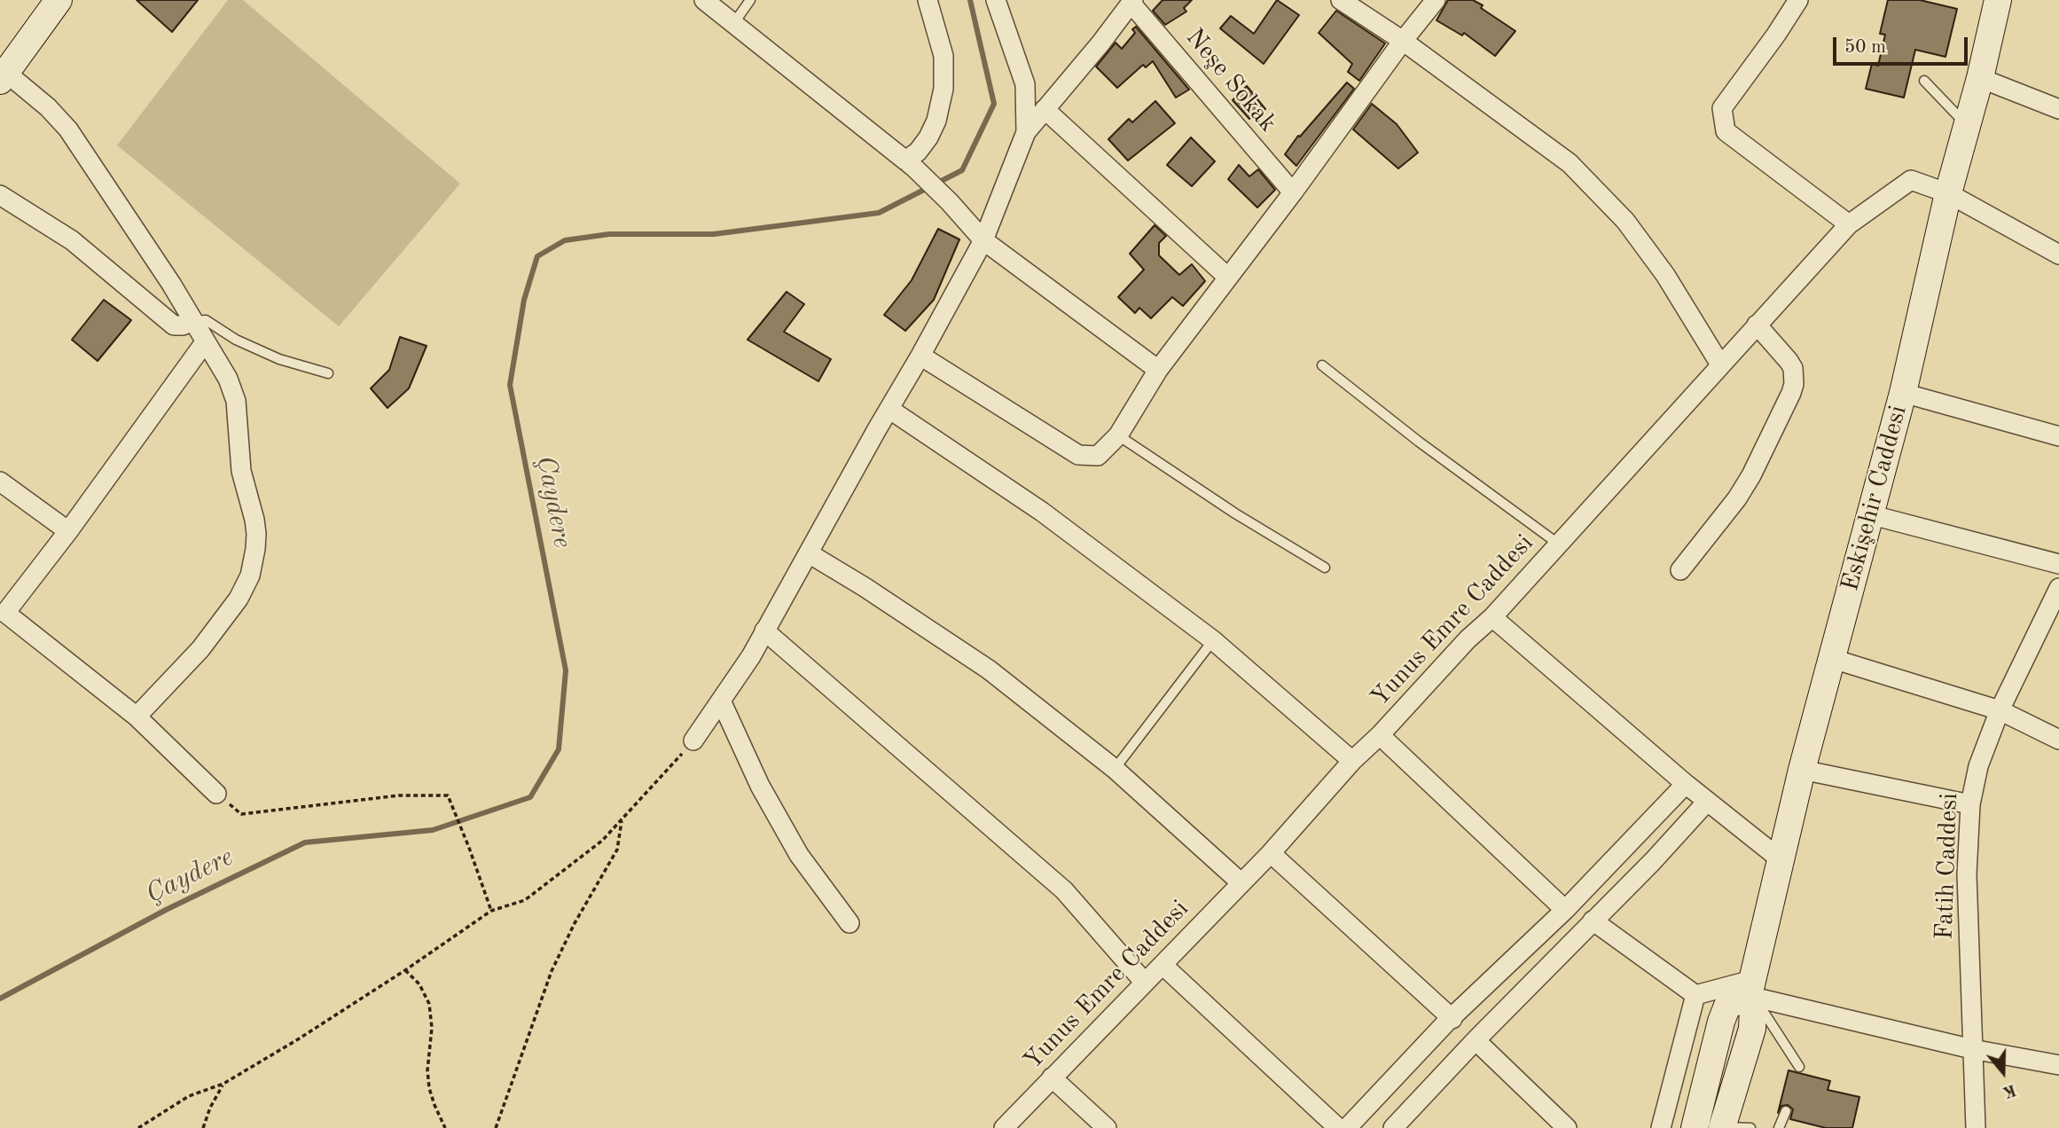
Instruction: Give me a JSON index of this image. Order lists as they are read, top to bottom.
{
  "streets": {
    "main road": ["Eskişehir Caddesi"],
    "street": ["Neşe Sokak", "Yunus Emre Caddesi", "Fatih Caddesi"]
  },
  "crossings": [
    ["Eskişehir Caddesi", "Yunus Emre Caddesi"]
  ],
  "water": ["Çaydere"],
  "scale_bar": "50 m",
  "north": "bottom"
}
